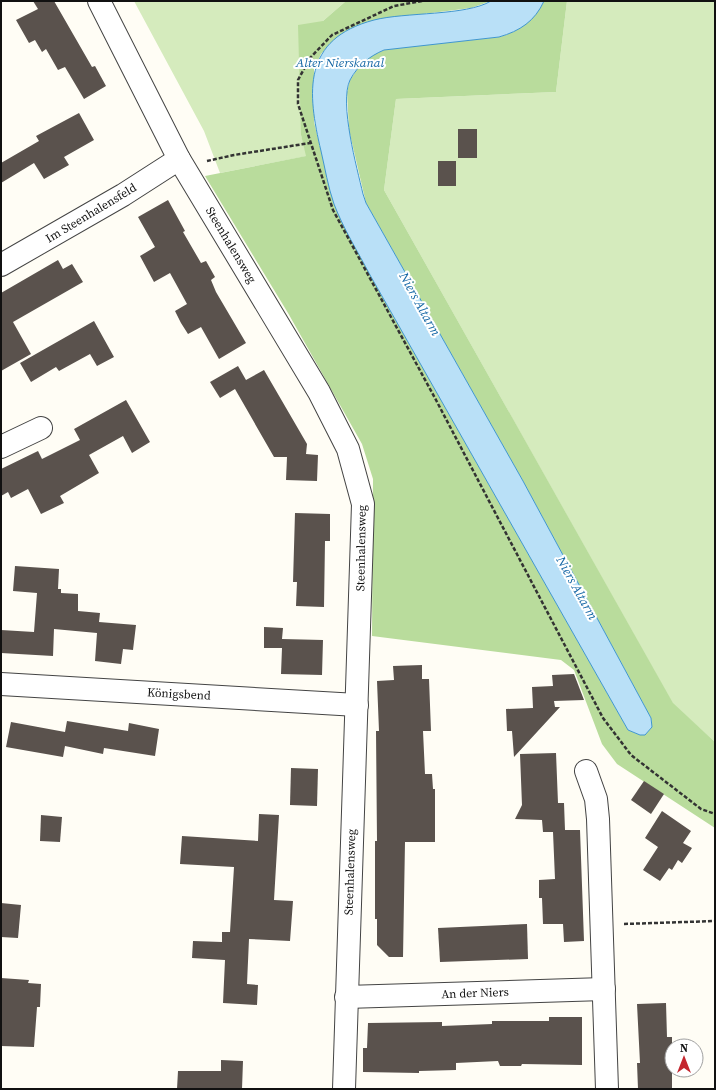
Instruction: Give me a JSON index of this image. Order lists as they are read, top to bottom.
{
  "streets": {
    "street": [
      "Im Steenhalensfeld",
      "Steenhalensweg",
      "Königsbend",
      "An der Niers"
    ]
  },
  "crossings": [
    ["Im Steenhalensfeld", "Steenhalensweg"],
    ["Steenhalensweg", "Königsbend"],
    ["Steenhalensweg", "An der Niers"]
  ],
  "water": ["Alter Nierskanal", "Niers Altarm"],
  "north": "top"
}
